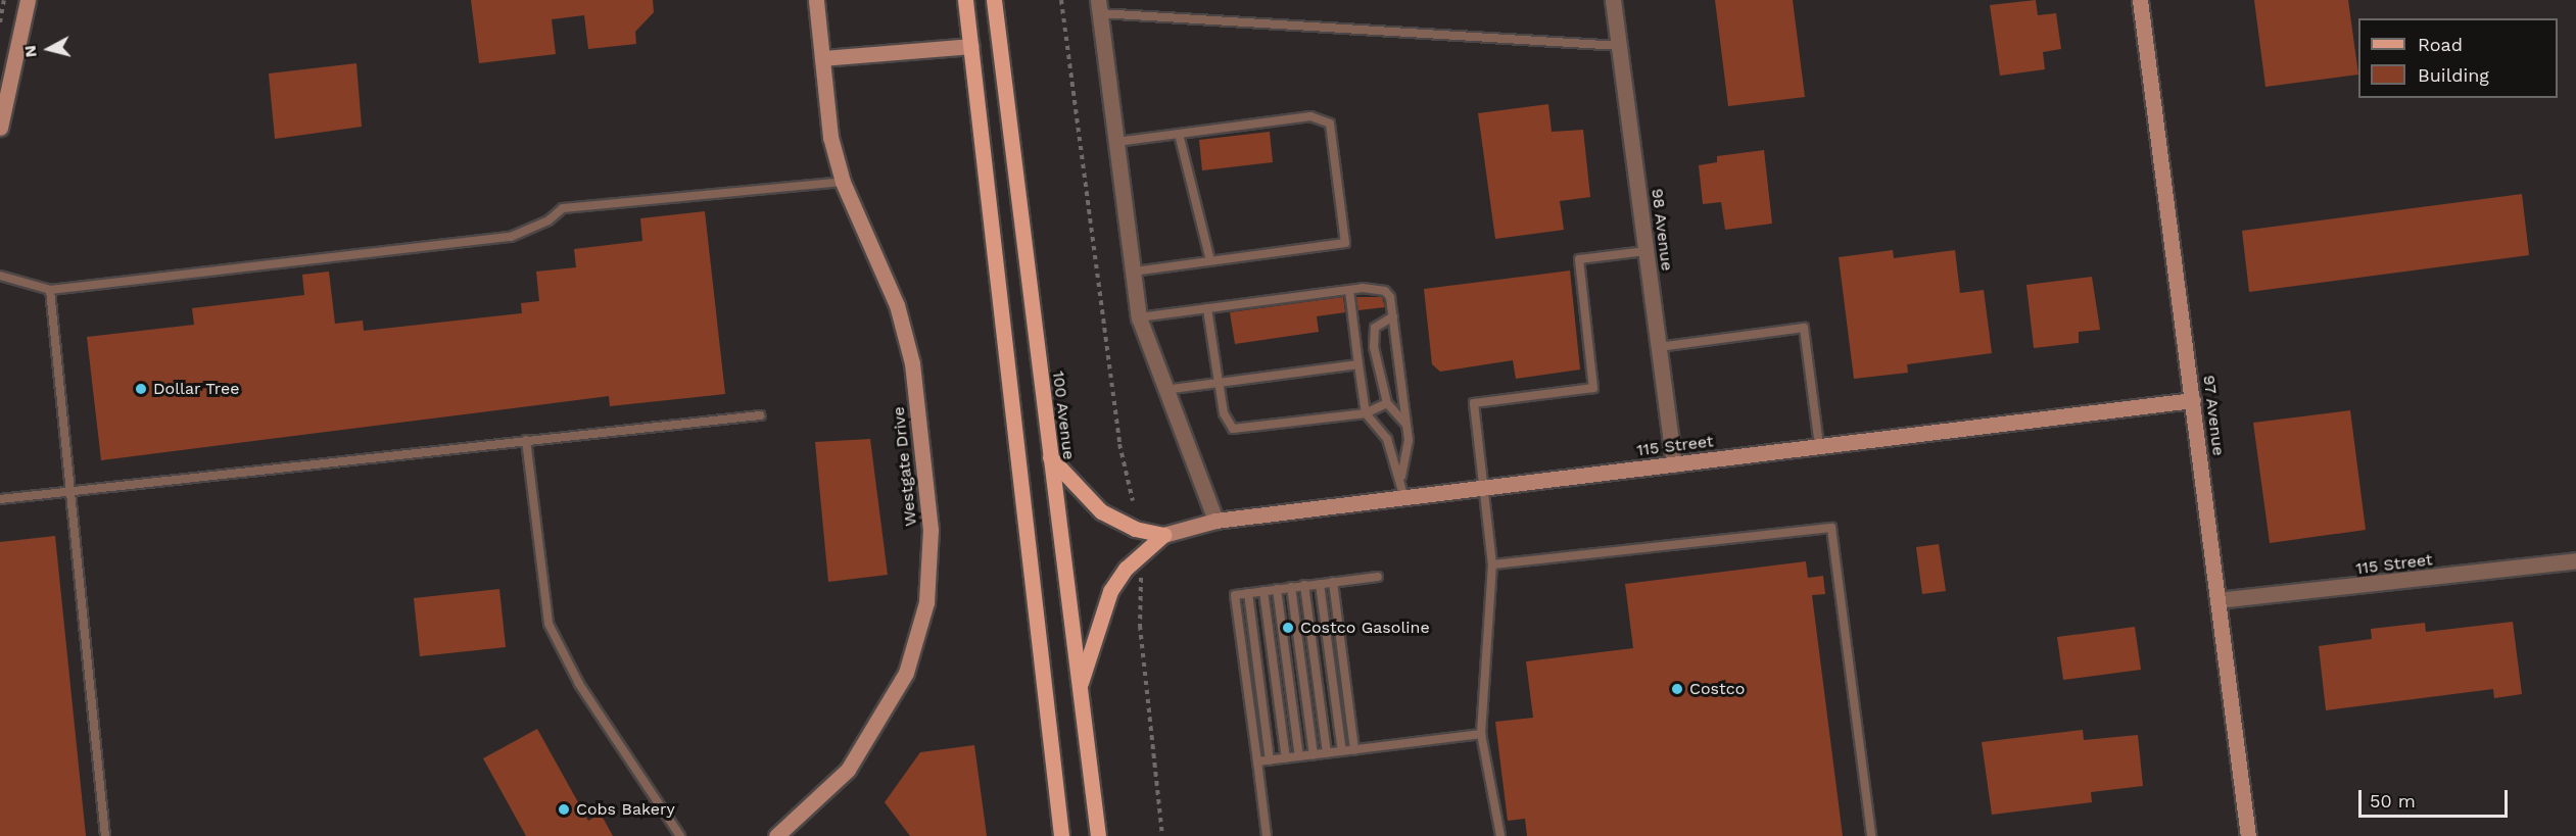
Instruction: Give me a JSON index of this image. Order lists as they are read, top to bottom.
{
  "streets": {
    "main road": ["100 Avenue"],
    "street": [
      "98 Avenue",
      "97 Avenue",
      "115 Street",
      "Westgate Drive"
    ]
  },
  "crossings": [
    ["98 Avenue", "115 Street"],
    ["97 Avenue", "115 Street"]
  ],
  "places": [
    "Dollar Tree",
    "Costco Gasoline",
    "Costco",
    "Cobs Bakery"
  ],
  "legend": ["Road", "Building"],
  "scale_bar": "50 m",
  "north": "left"
}
